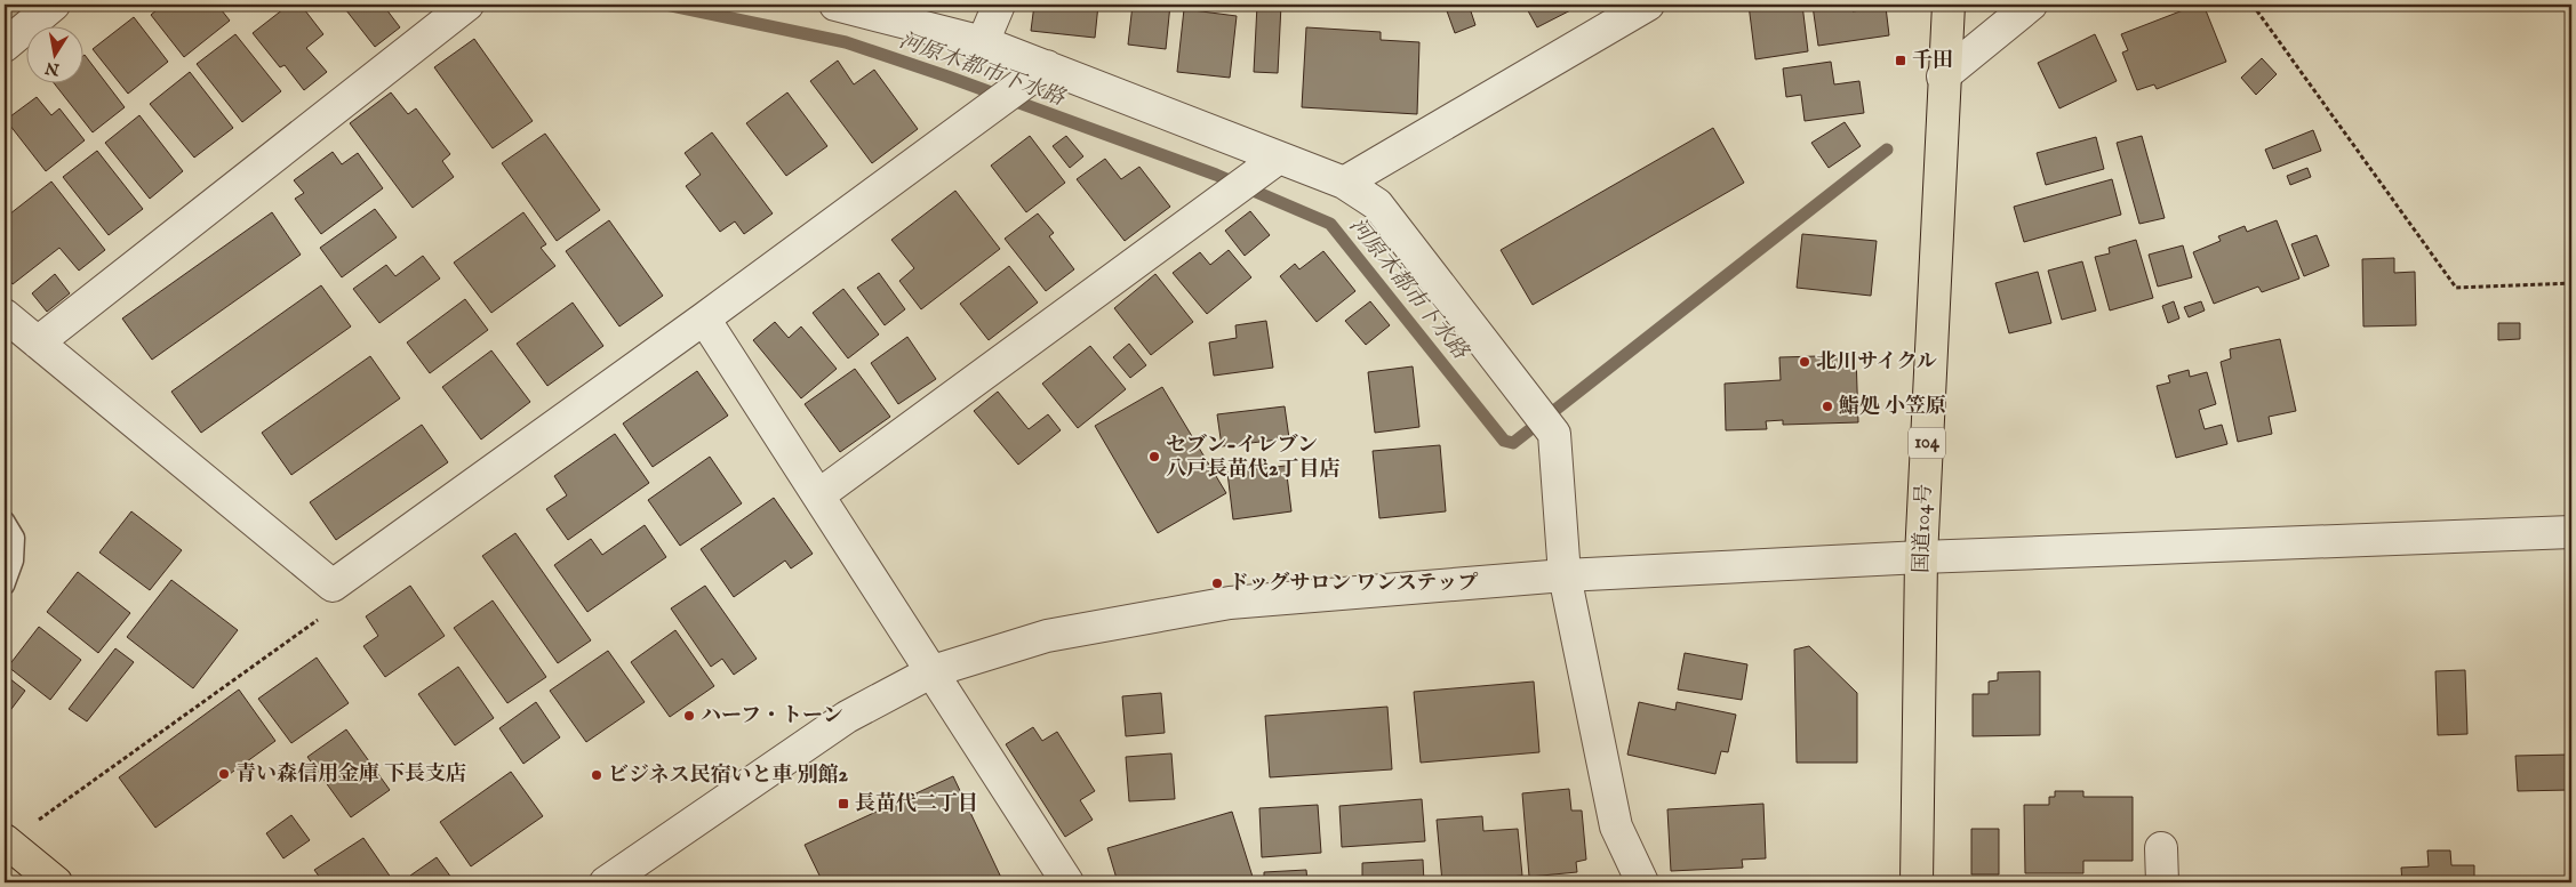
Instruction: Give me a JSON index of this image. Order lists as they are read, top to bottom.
{
  "streets": {
    "highway": ["104", "国道104号"]
  },
  "water": ["河原木都市下水路"],
  "places": {
    "transit": ["千田", "長苗代二丁目"],
    "other": [
      "北川サイクル",
      "鮨処 小笠原",
      "セブン-イレブン 八戸長苗代2丁目店",
      "ドッグサロン ワンステップ",
      "ハーフ・トーン",
      "青い森信用金庫 下長支店",
      "ビジネス民宿いと車 別館2"
    ]
  },
  "north": "bottom"
}
